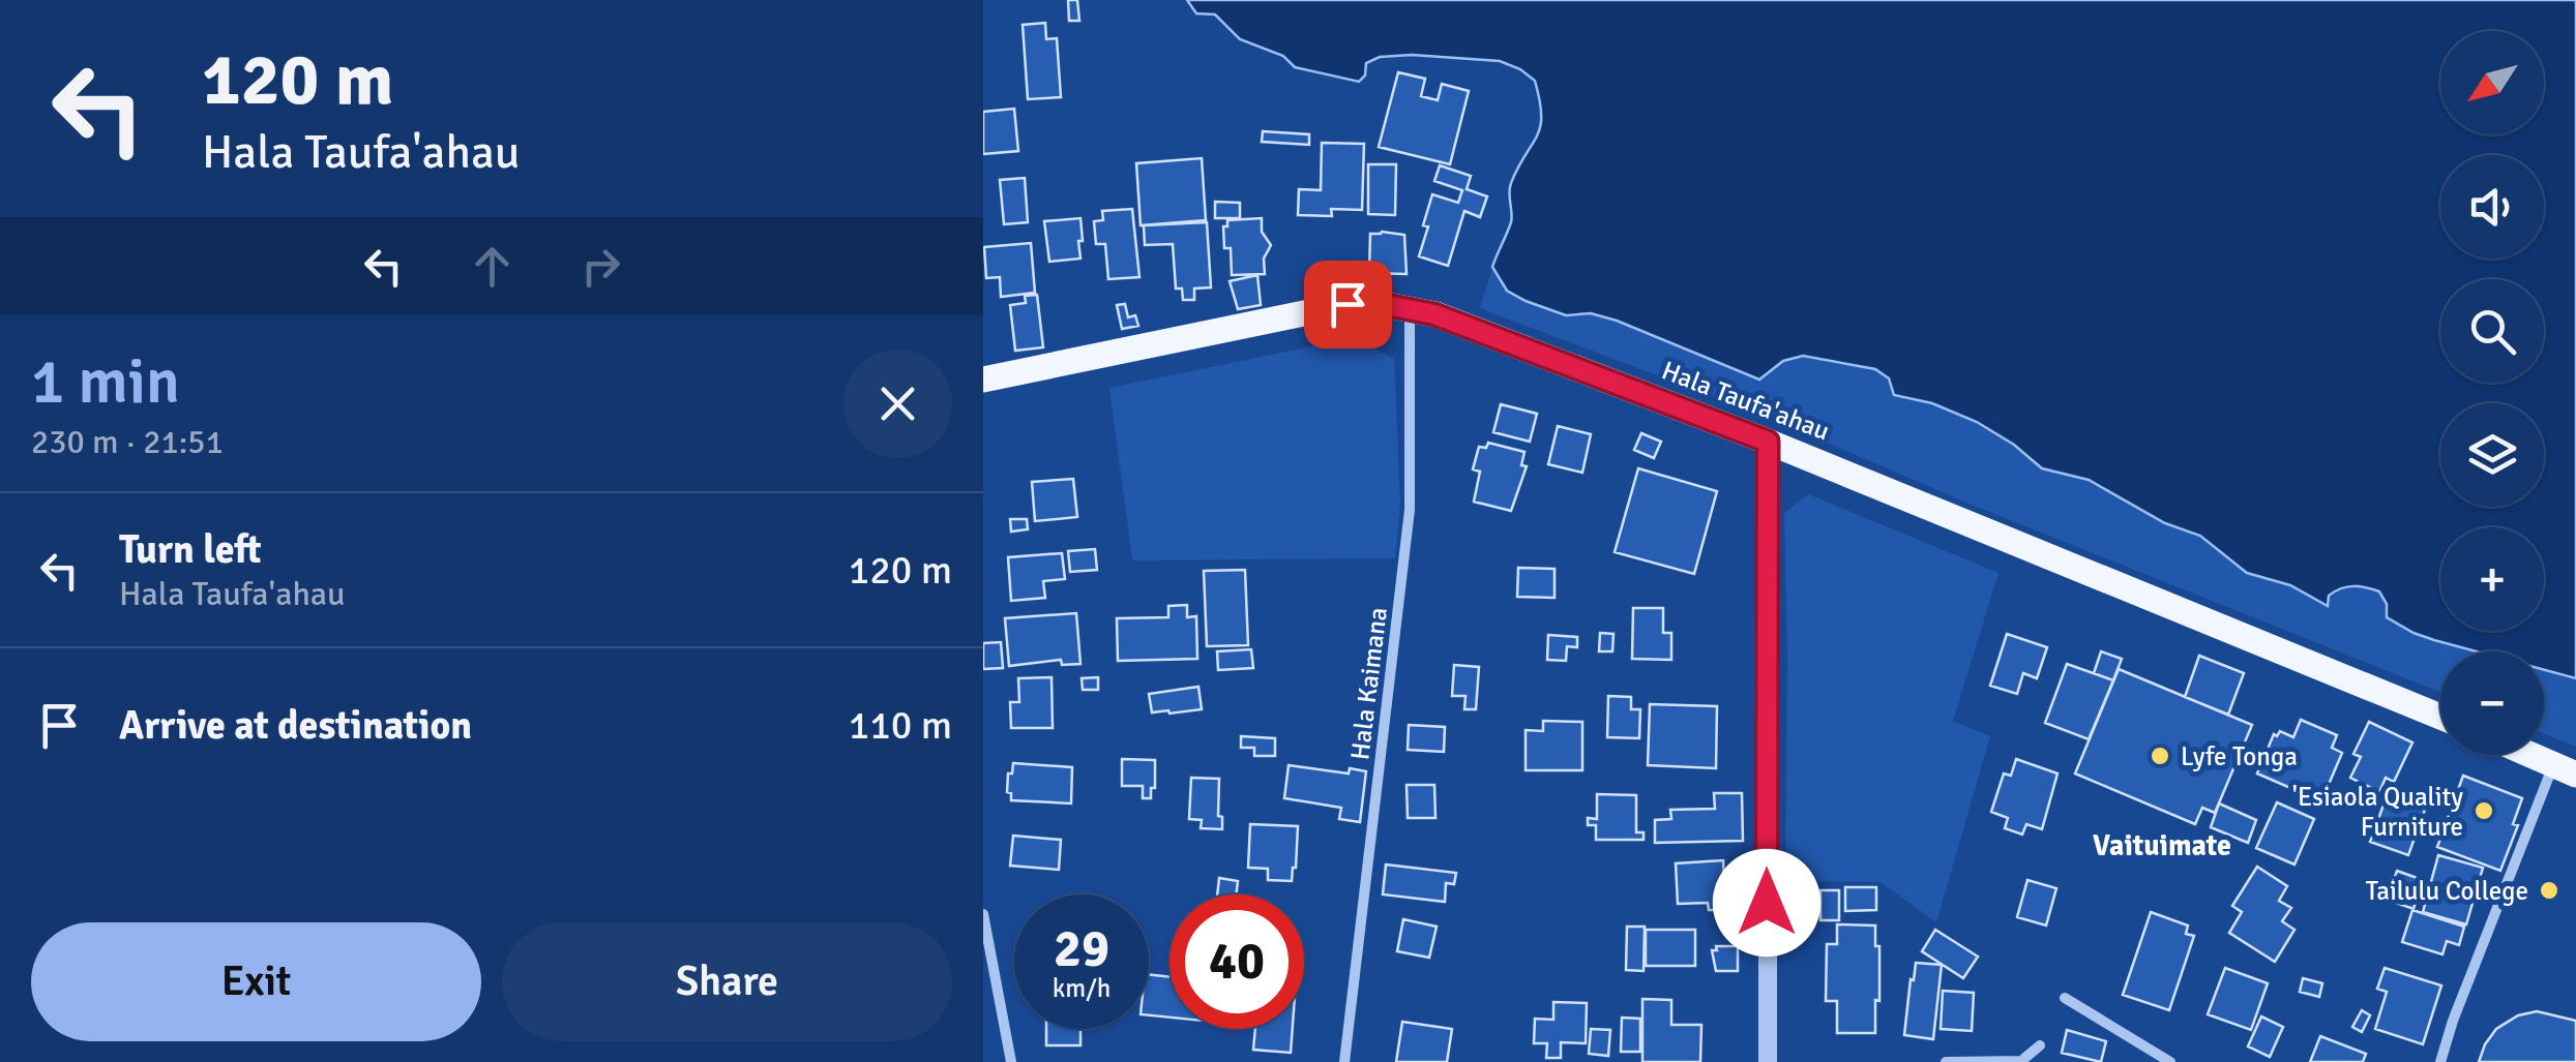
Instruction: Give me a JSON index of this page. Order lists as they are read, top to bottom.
{
  "streets": {
    "main road": ["Hala Taufa'ahau"],
    "street": ["Hala Kaimana"]
  },
  "crossings": [
    ["Hala Taufa'ahau", "Hala Kaimana"]
  ],
  "districts": ["Vaituimate"],
  "places": ["Lyfe Tonga", "'Esiaola Quality Furniture", "Tailulu College"],
  "north": "bottom left",
  "page": {
    "turn": ["120 m", "Hala Taufa'ahau"],
    "map_buttons": ["+", "−"],
    "heading": ["1 min", "230 m · 21:51"],
    "list": [
      {
        "name": "Turn left",
        "note": "Hala Taufa'ahau",
        "value": "120 m"
      },
      {
        "name": "Arrive at destination",
        "value": "110 m"
      }
    ],
    "speed": "29 km/h",
    "limit": "40",
    "buttons": ["Exit", "Share"]
  }
}
